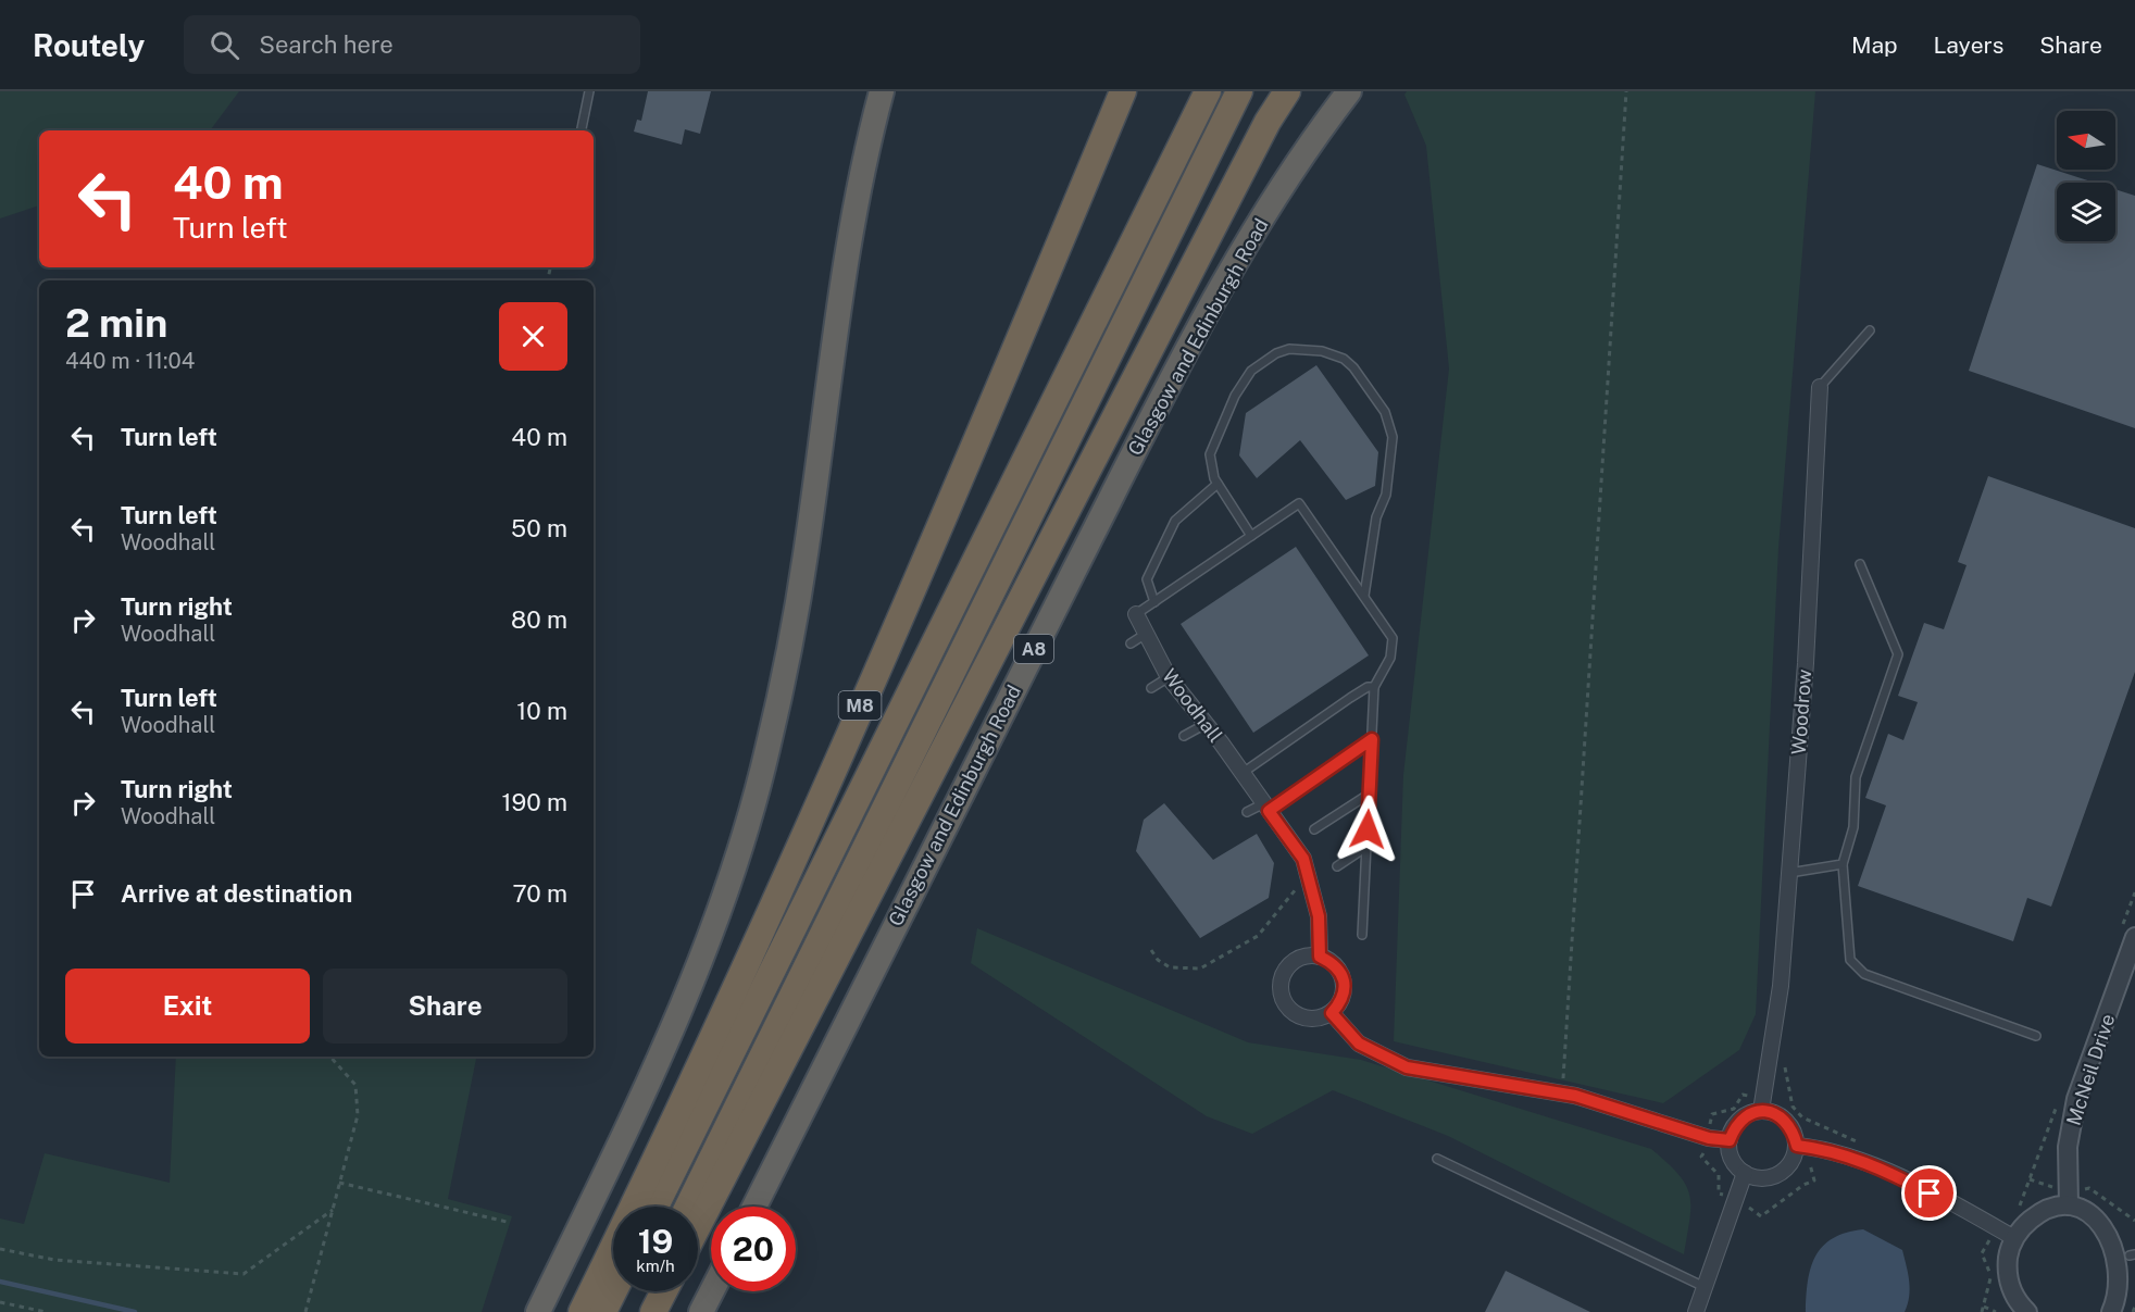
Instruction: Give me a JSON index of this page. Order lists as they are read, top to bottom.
{
  "streets": {
    "highway": ["Glasgow and Edinburgh Road", "A8", "M8"],
    "street": ["Woodhall", "Woodrow", "McNeil Drive"]
  },
  "north": "left",
  "page": {
    "header": "Routely",
    "search": "Search here",
    "nav": ["Map", "Layers", "Share"],
    "turn": ["40 m", "Turn left"],
    "heading": ["2 min", "440 m · 11:04"],
    "list": [
      {
        "name": "Turn left",
        "value": "40 m"
      },
      {
        "name": "Turn left",
        "note": "Woodhall",
        "value": "50 m"
      },
      {
        "name": "Turn right",
        "note": "Woodhall",
        "value": "80 m"
      },
      {
        "name": "Turn left",
        "note": "Woodhall",
        "value": "10 m"
      },
      {
        "name": "Turn right",
        "note": "Woodhall",
        "value": "190 m"
      },
      {
        "name": "Arrive at destination",
        "value": "70 m"
      }
    ],
    "buttons": ["Exit", "Share"],
    "speed": "19 km/h",
    "limit": "20"
  }
}
